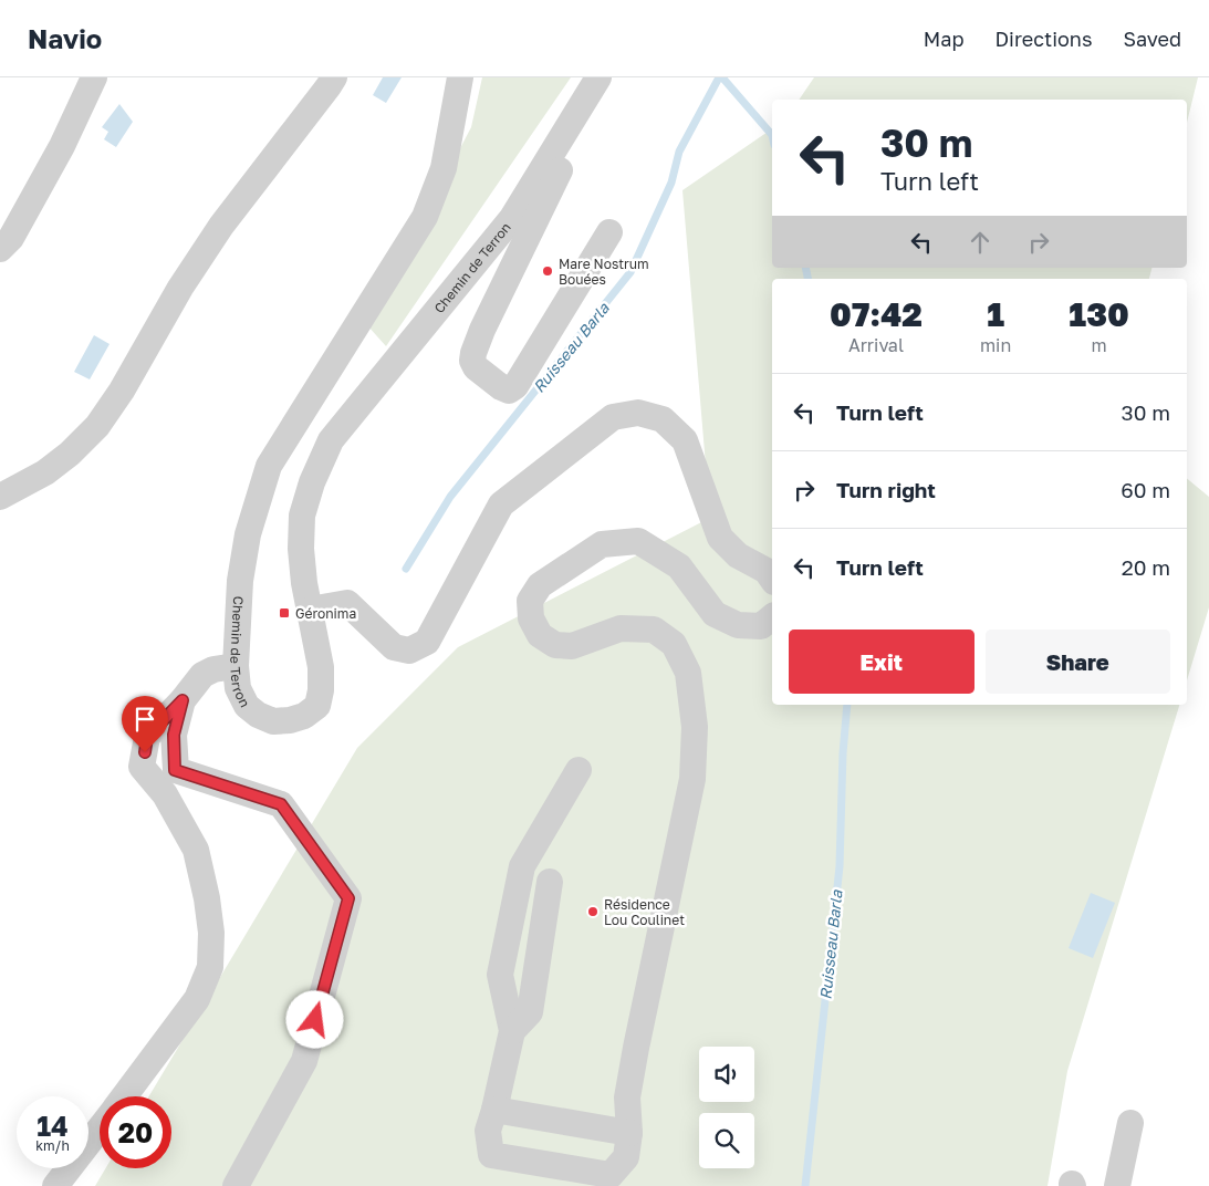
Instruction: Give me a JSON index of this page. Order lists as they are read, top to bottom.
{
  "streets": {
    "street": ["Chemin de Terron"]
  },
  "water": ["Ruisseau Barla"],
  "places": {
    "other": ["Mare Nostrum Bouées", "Résidence Lou Coulinet"],
    "transit": ["Géronima"]
  },
  "page": {
    "header": "Navio",
    "nav": ["Map", "Directions", "Saved"],
    "turn": ["30 m", "Turn left"],
    "eta": [
      "07:42",
      "Arrival",
      "1",
      "min",
      "130",
      "m"
    ],
    "list": [
      {
        "name": "Turn left",
        "value": "30 m"
      },
      {
        "name": "Turn right",
        "value": "60 m"
      },
      {
        "name": "Turn left",
        "value": "20 m"
      }
    ],
    "buttons": ["Exit", "Share"],
    "speed": "14 km/h",
    "limit": "20"
  }
}
